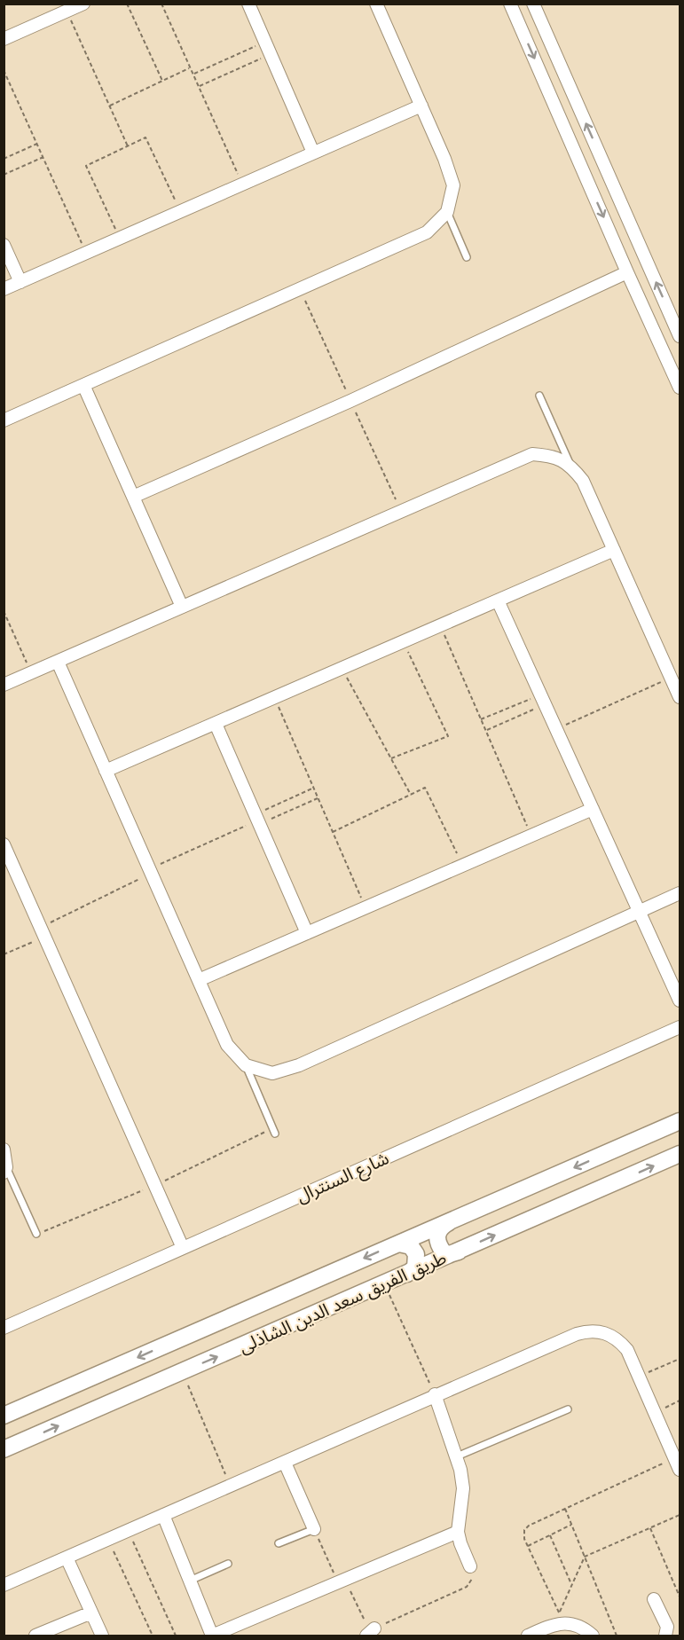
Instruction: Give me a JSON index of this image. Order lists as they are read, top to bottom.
{
  "streets": {
    "street": ["شارع السنترال", "طريق الفريق سعد الدين الشاذلى"]
  }
}
